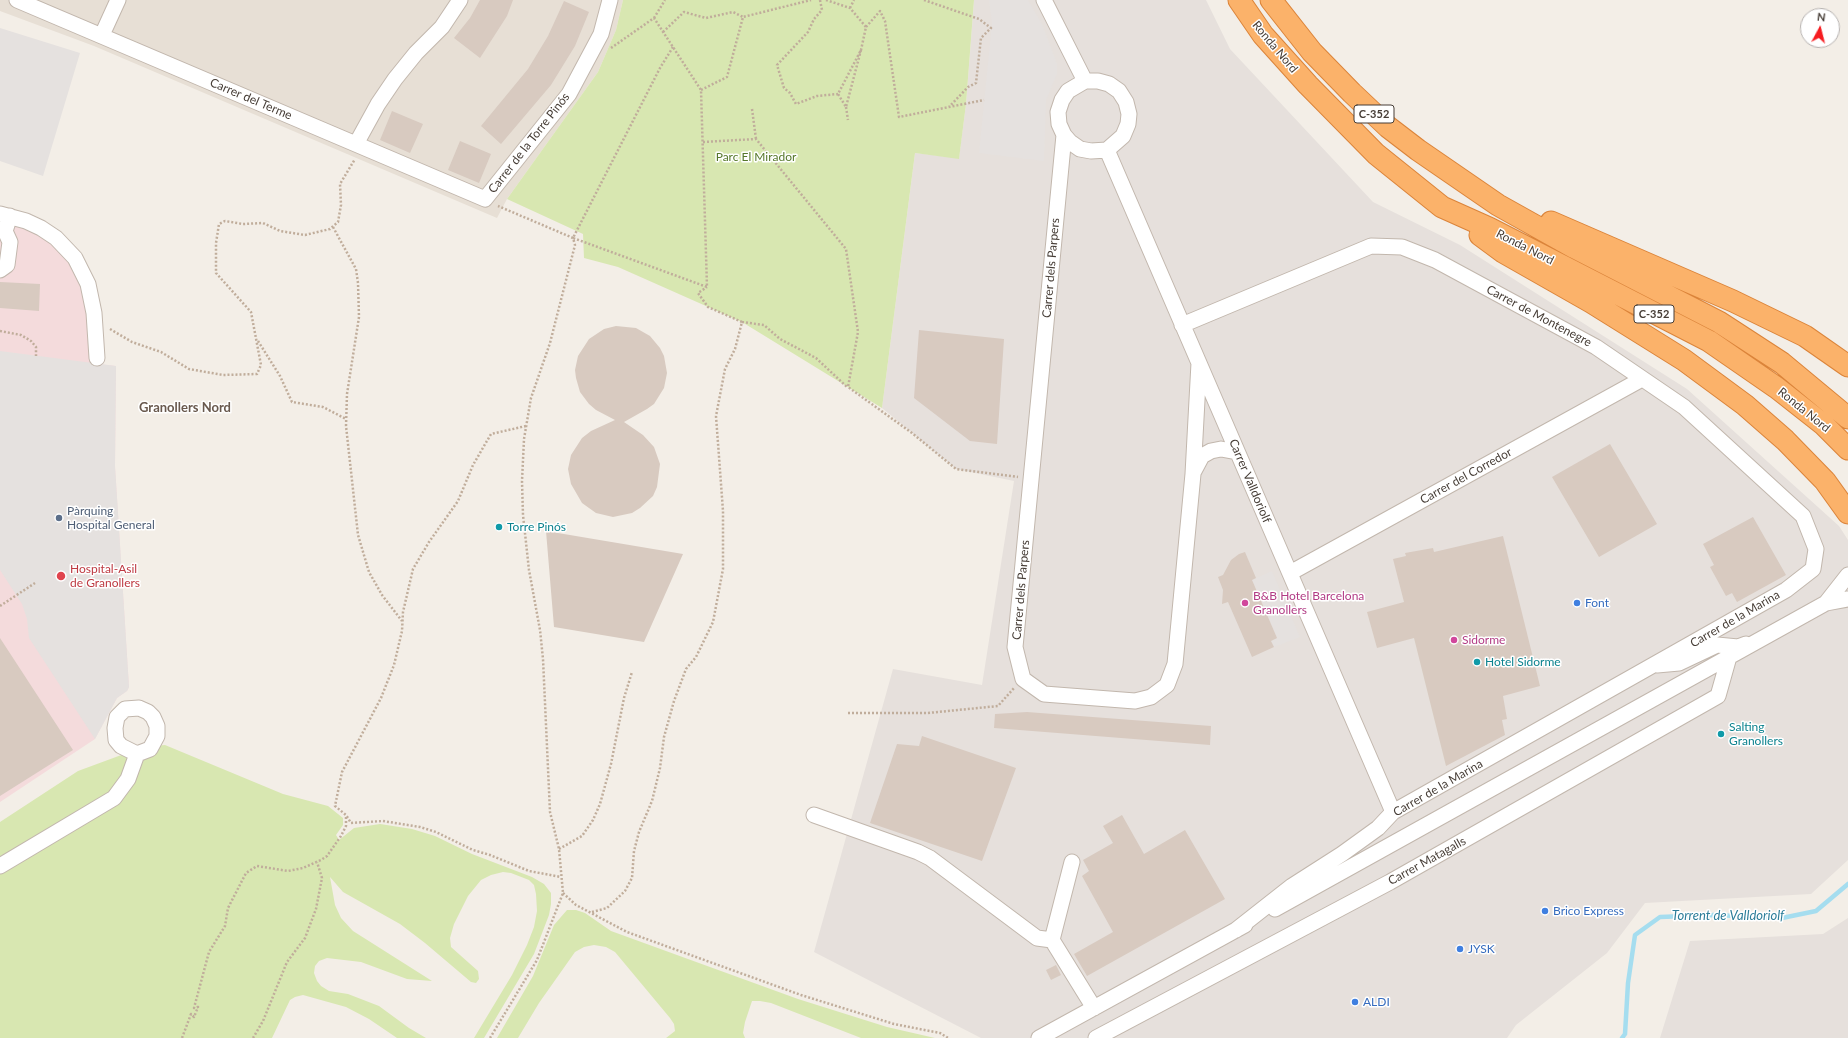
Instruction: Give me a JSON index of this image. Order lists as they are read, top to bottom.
{
  "streets": {
    "highway": ["Ronda Nord", "C-352"],
    "street": [
      "Carrer del Terme",
      "Carrer de la Torre Pinós",
      "Carrer dels Parpers",
      "Carrer de Montenegre",
      "Carrer del Corredor",
      "Carrer Valldoriolf",
      "Carrer de la Marina",
      "Carrer Matagalls"
    ]
  },
  "crossings": [
    ["Carrer del Terme", "Carrer de la Torre Pinós"],
    ["Carrer dels Parpers", "Carrer Valldoriolf"],
    ["Carrer de Montenegre", "Carrer del Corredor"],
    ["Carrer de Montenegre", "Carrer Valldoriolf"],
    ["Carrer de Montenegre", "Carrer de la Marina"],
    ["Carrer del Corredor", "Carrer Valldoriolf"],
    ["Carrer Valldoriolf", "Carrer de la Marina"]
  ],
  "districts": ["Granollers Nord"],
  "water": ["Torrent de Valldoriolf"],
  "parks": ["Parc El Mirador"],
  "places": [
    "Pàrquing Hospital General",
    "Torre Pinós",
    "Hospital-Asil de Granollers",
    "B&B Hotel Barcelona Granollers",
    "Font",
    "Sidorme",
    "Hotel Sidorme",
    "Salting Granollers",
    "Brico Express",
    "JYSK",
    "ALDI"
  ],
  "north": "top"
}
